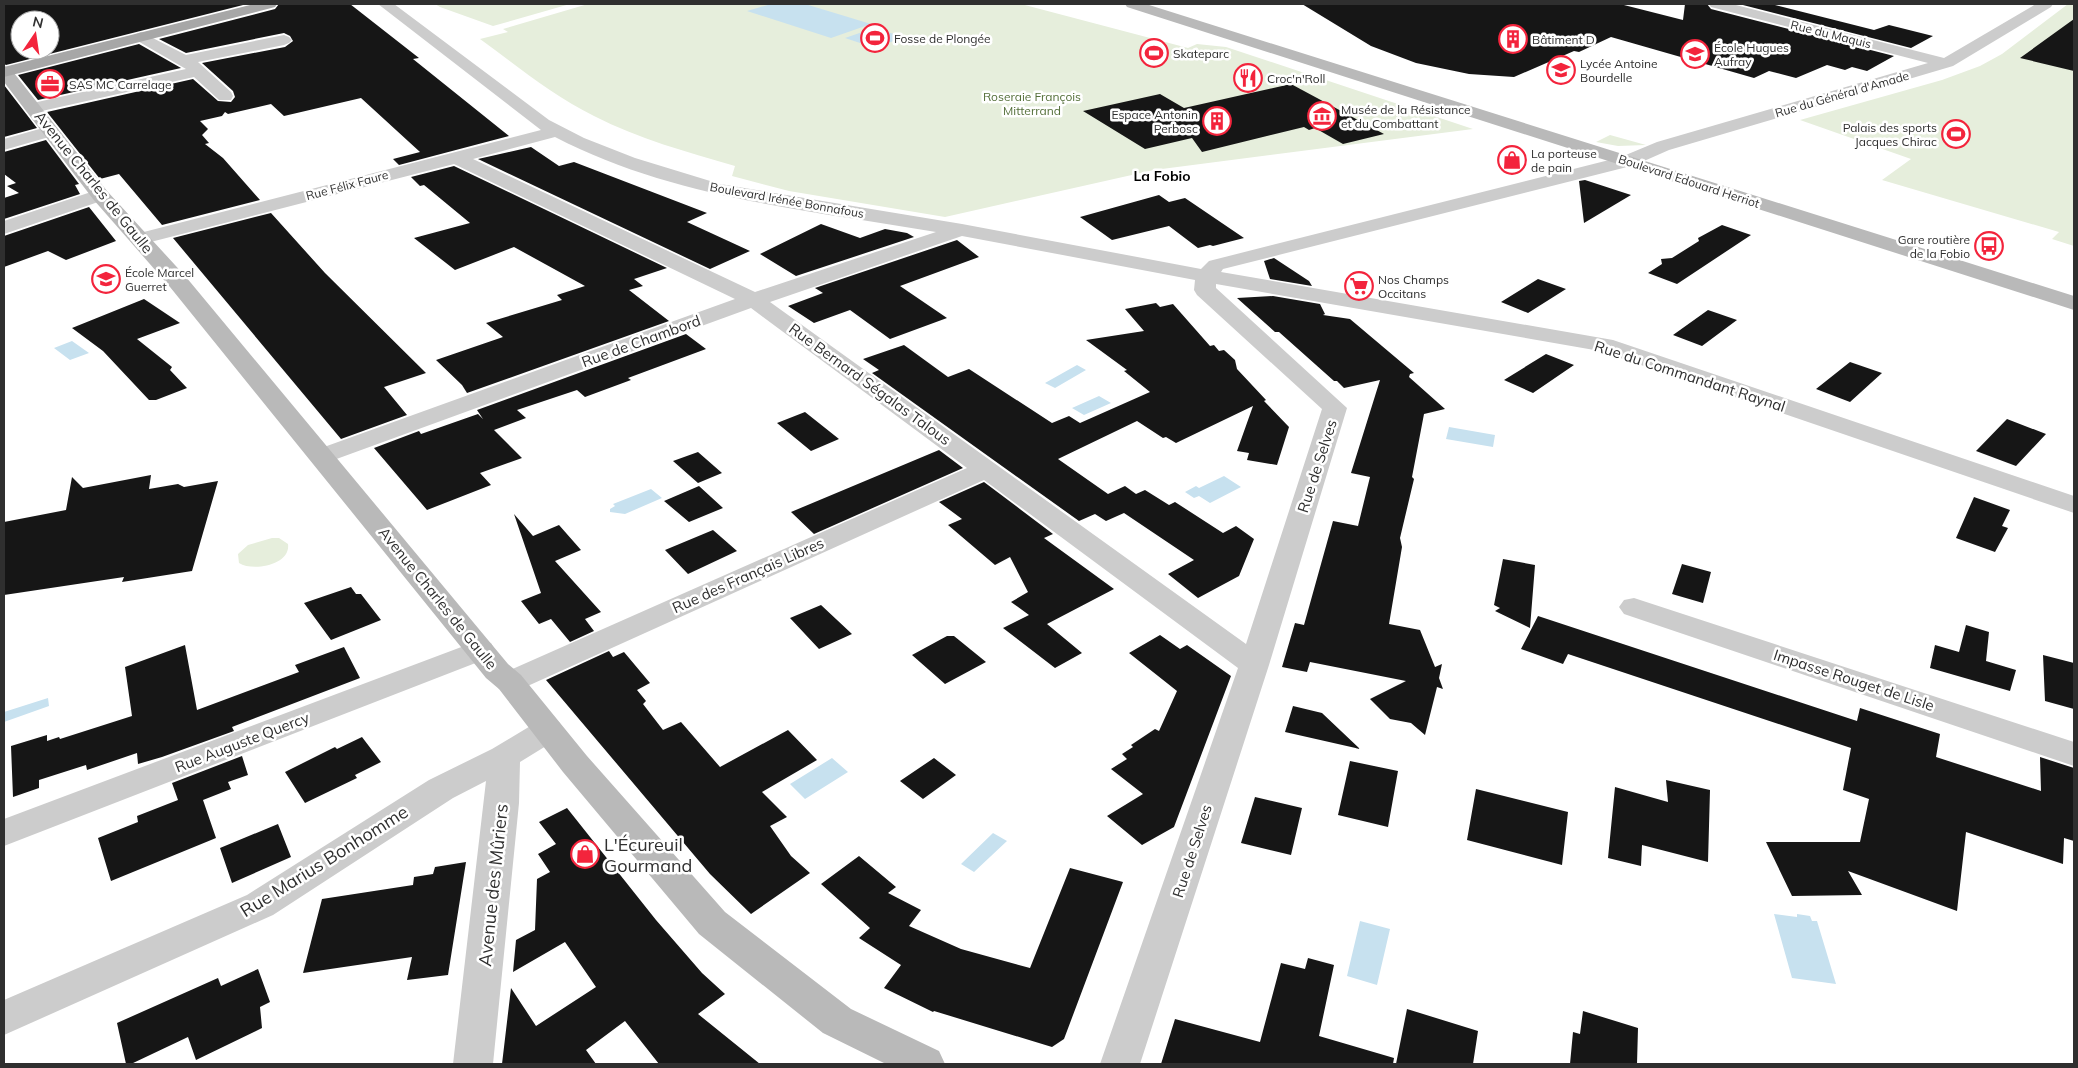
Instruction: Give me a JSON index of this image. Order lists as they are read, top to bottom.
{
  "streets": {
    "street": [
      "Rue du Maquis",
      "Rue du Général d'Amade",
      "Boulevard Edouard Herriot",
      "Avenue Charles de Gaulle",
      "Rue Félix Faure",
      "Boulevard Irénée Bonnafous",
      "Rue de Chambord",
      "Rue du Commandant Raynal",
      "Rue Bernard Ségalas Talous",
      "Rue de Selves",
      "Rue des Français Libres",
      "Impasse Rouget de Lisle",
      "Rue Auguste Quercy",
      "Rue Marius Bonhomme",
      "Avenue des Mûriers"
    ]
  },
  "crossings": [
    ["Rue du Maquis", "Rue du Général d'Amade"],
    ["Rue du Général d'Amade", "Boulevard Edouard Herriot"],
    ["Avenue Charles de Gaulle", "Rue Félix Faure"],
    ["Avenue Charles de Gaulle", "Rue de Chambord"],
    ["Avenue Charles de Gaulle", "Rue des Français Libres"],
    ["Avenue Charles de Gaulle", "Rue Auguste Quercy"],
    ["Rue Félix Faure", "Boulevard Irénée Bonnafous"],
    ["Rue Félix Faure", "Rue Bernard Ségalas Talous"],
    ["Boulevard Irénée Bonnafous", "Rue de Chambord"],
    ["Boulevard Irénée Bonnafous", "Rue du Commandant Raynal"],
    ["Boulevard Irénée Bonnafous", "Rue de Selves"],
    ["Rue de Chambord", "Rue Bernard Ségalas Talous"],
    ["Rue du Commandant Raynal", "Rue de Selves"],
    ["Rue Bernard Ségalas Talous", "Rue de Selves"],
    ["Rue Bernard Ségalas Talous", "Rue des Français Libres"],
    ["Rue Marius Bonhomme", "Avenue des Mûriers"]
  ],
  "districts": ["La Fobio"],
  "parks": ["Roseraie François Mitterrand"],
  "places": {
    "sports": ["Fosse de Plongée", "Skateparc", "Palais des sports Jacques Chirac"],
    "building": ["Bâtiment D", "Espace Antonin Perbosc"],
    "school or university": ["École Hugues Aufray", "Lycée Antoine Bourdelle", "École Marcel Guerret"],
    "restaurant": ["Croc'n'Roll"],
    "office": ["SAS MC Carrelage"],
    "museum": ["Musée de la Résistance et du Combattant"],
    "shop": ["La porteuse de pain", "L'Écureuil Gourmand"],
    "bus stop": ["Gare routière de la Fobio"],
    "supermarket": ["Nos Champs Occitans"]
  },
  "north": "top"
}
